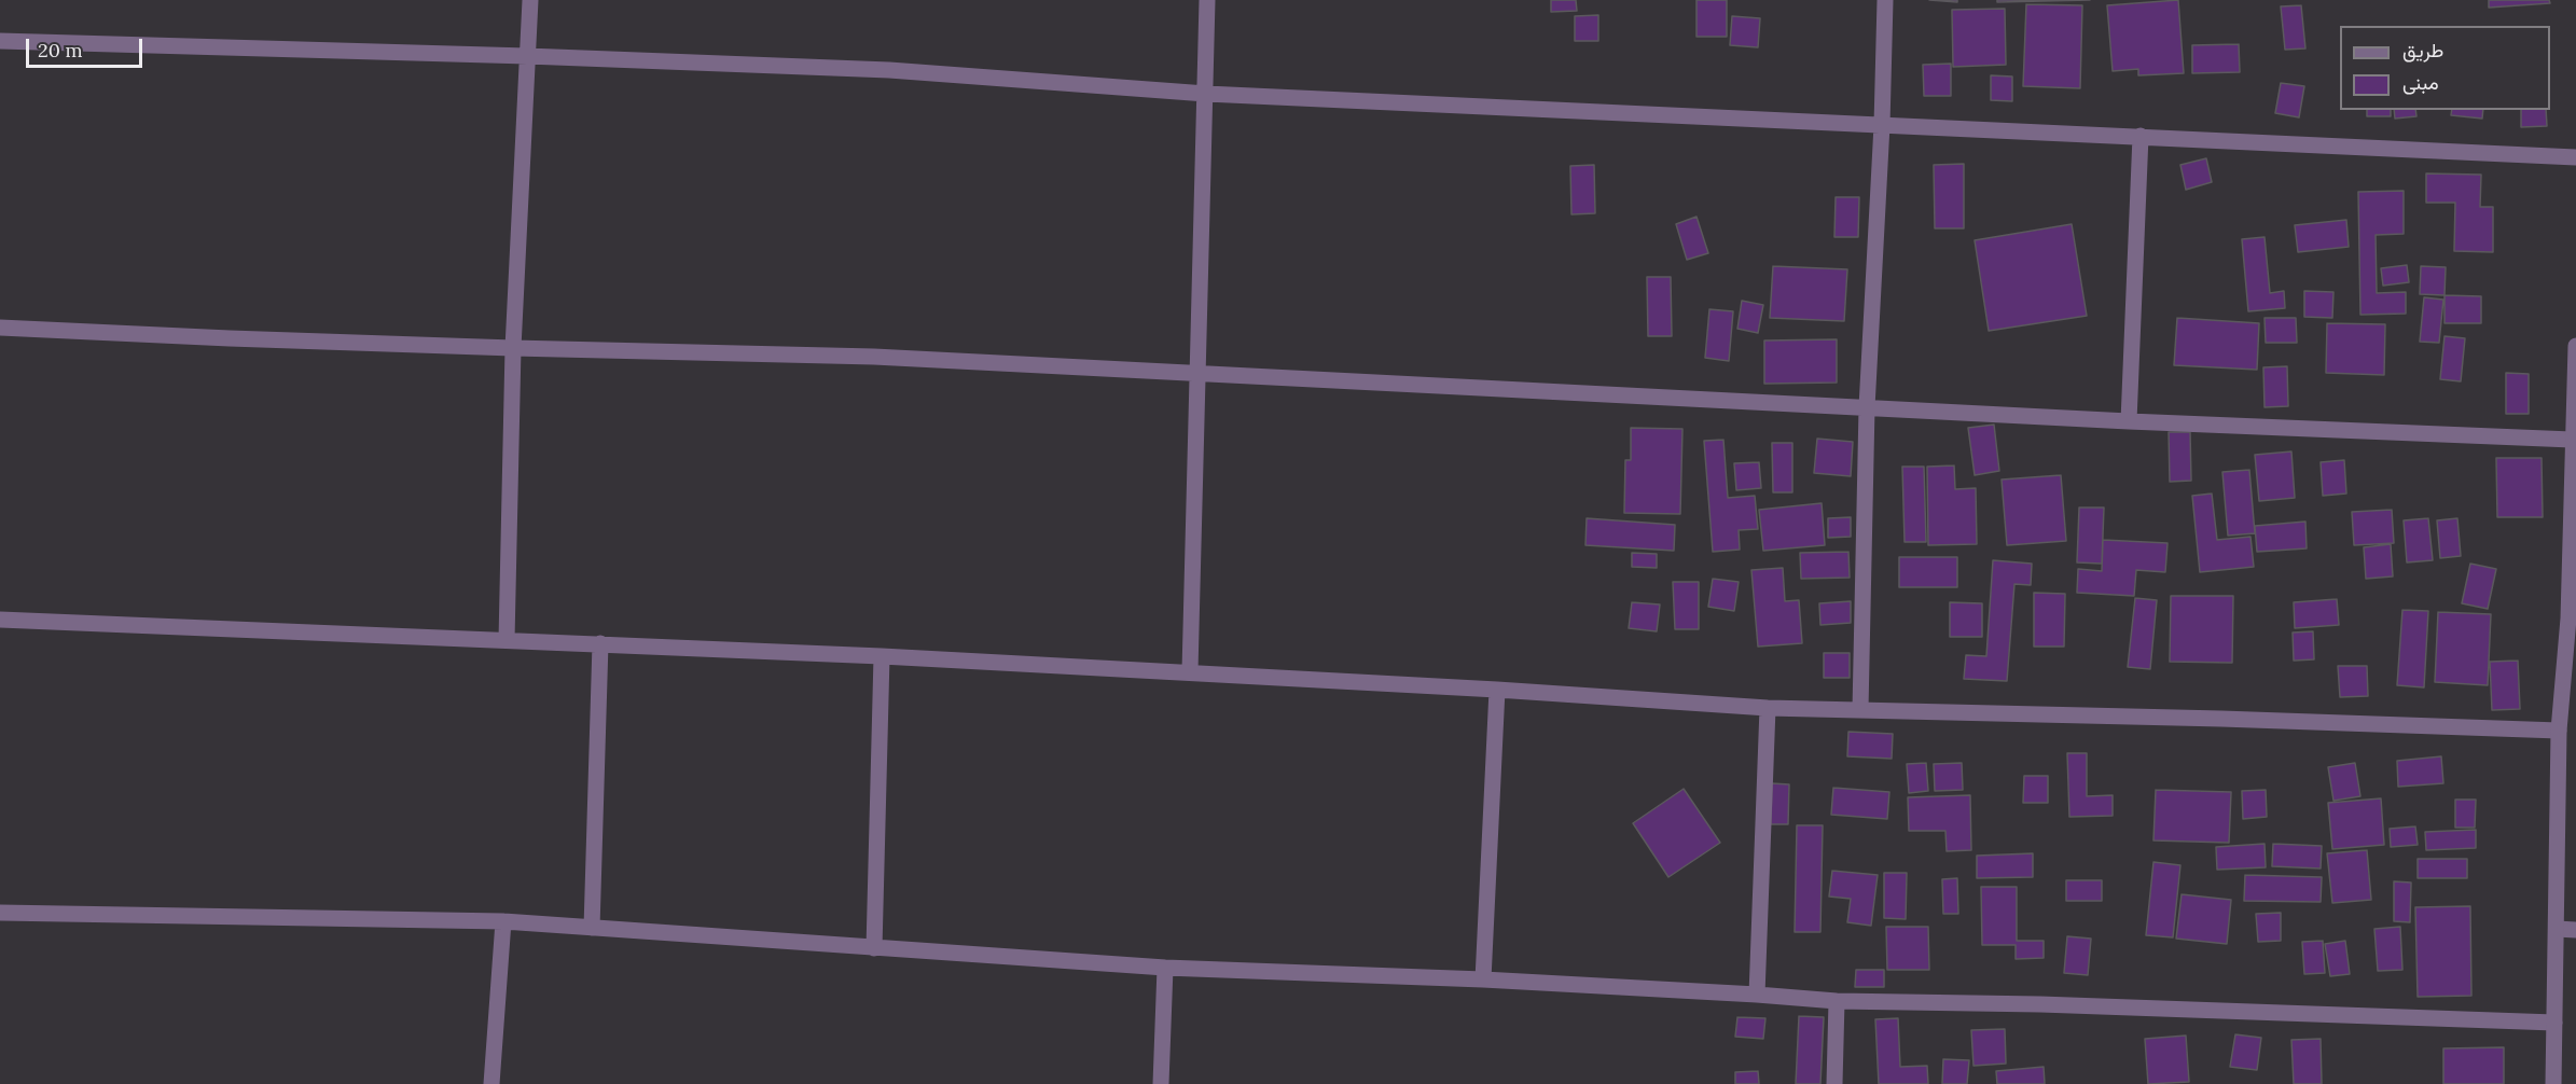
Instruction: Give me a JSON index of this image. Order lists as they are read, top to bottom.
{
  "legend": ["طريق", "مبنى"],
  "scale_bar": "20 m"
}
